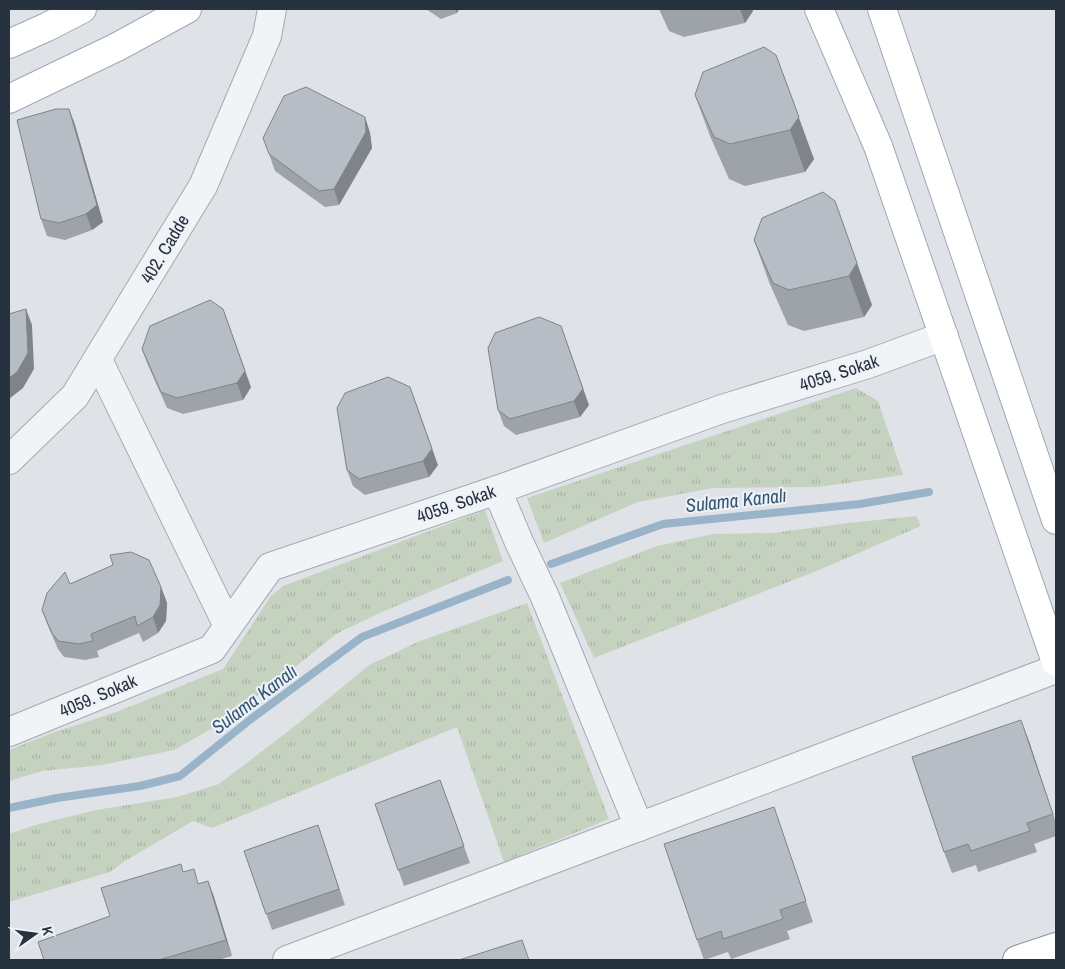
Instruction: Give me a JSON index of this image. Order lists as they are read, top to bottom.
{
  "streets": {
    "street": ["402. Cadde", "4059. Sokak"]
  },
  "water": ["Sulama Kanalı"],
  "north": "right"
}
